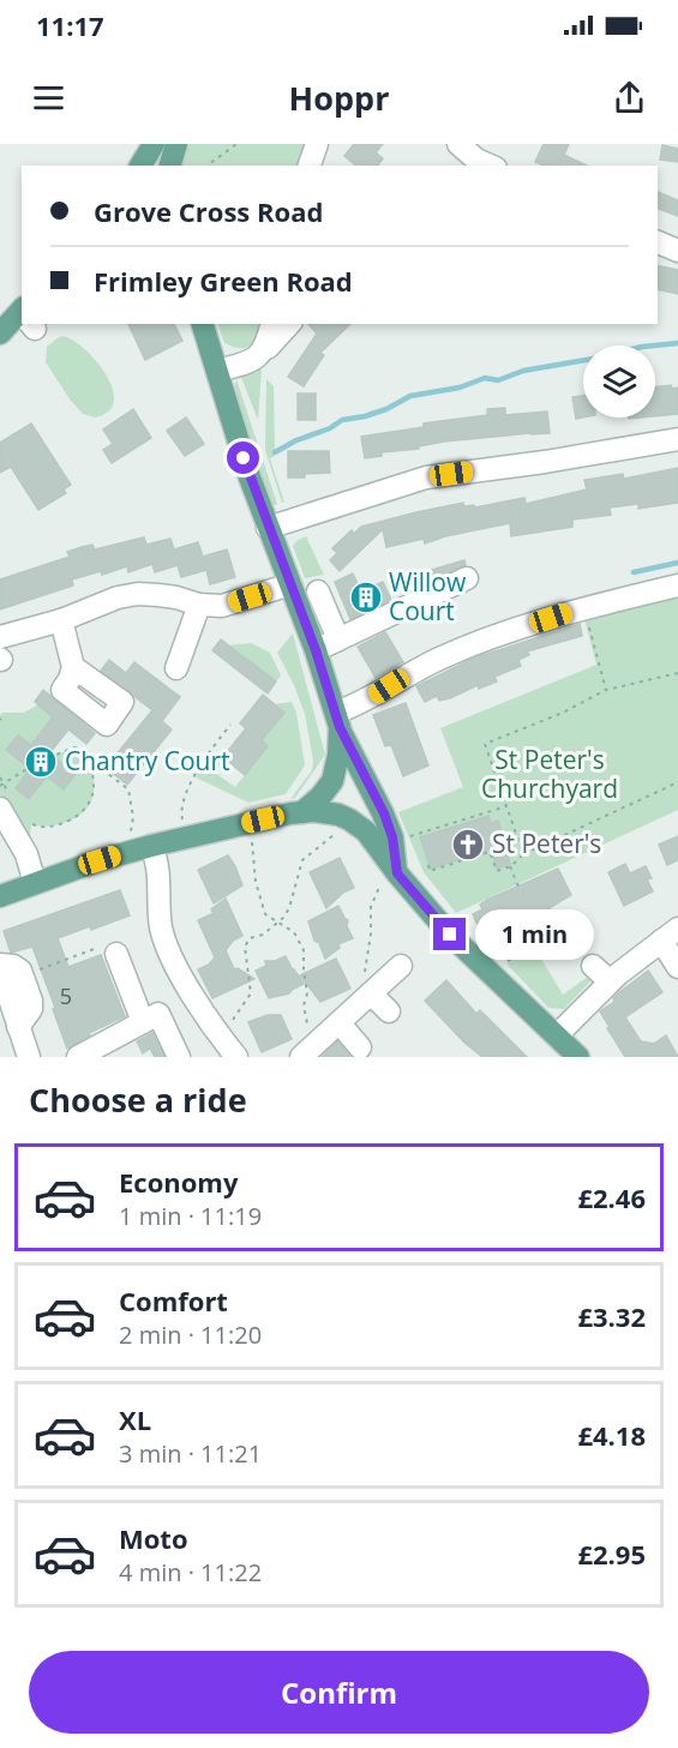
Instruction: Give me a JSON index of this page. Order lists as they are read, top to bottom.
{
  "parks": ["St Peter's Churchyard"],
  "places": {
    "building": ["Willow Court", "Chantry Court"],
    "church": ["St Peter's"]
  },
  "house_numbers": ["5"],
  "page": {
    "status": "11:17",
    "header": "Hoppr",
    "banner": ["Grove Cross Road", "Frimley Green Road"],
    "bubble": "1 min",
    "heading": "Choose a ride",
    "list": [
      {
        "name": "Economy",
        "note": "1 min · 11:19",
        "value": "£2.46"
      },
      {
        "name": "Comfort",
        "note": "2 min · 11:20",
        "value": "£3.32"
      },
      {
        "name": "XL",
        "note": "3 min · 11:21",
        "value": "£4.18"
      },
      {
        "name": "Moto",
        "note": "4 min · 11:22",
        "value": "£2.95"
      }
    ],
    "buttons": "Confirm"
  }
}
